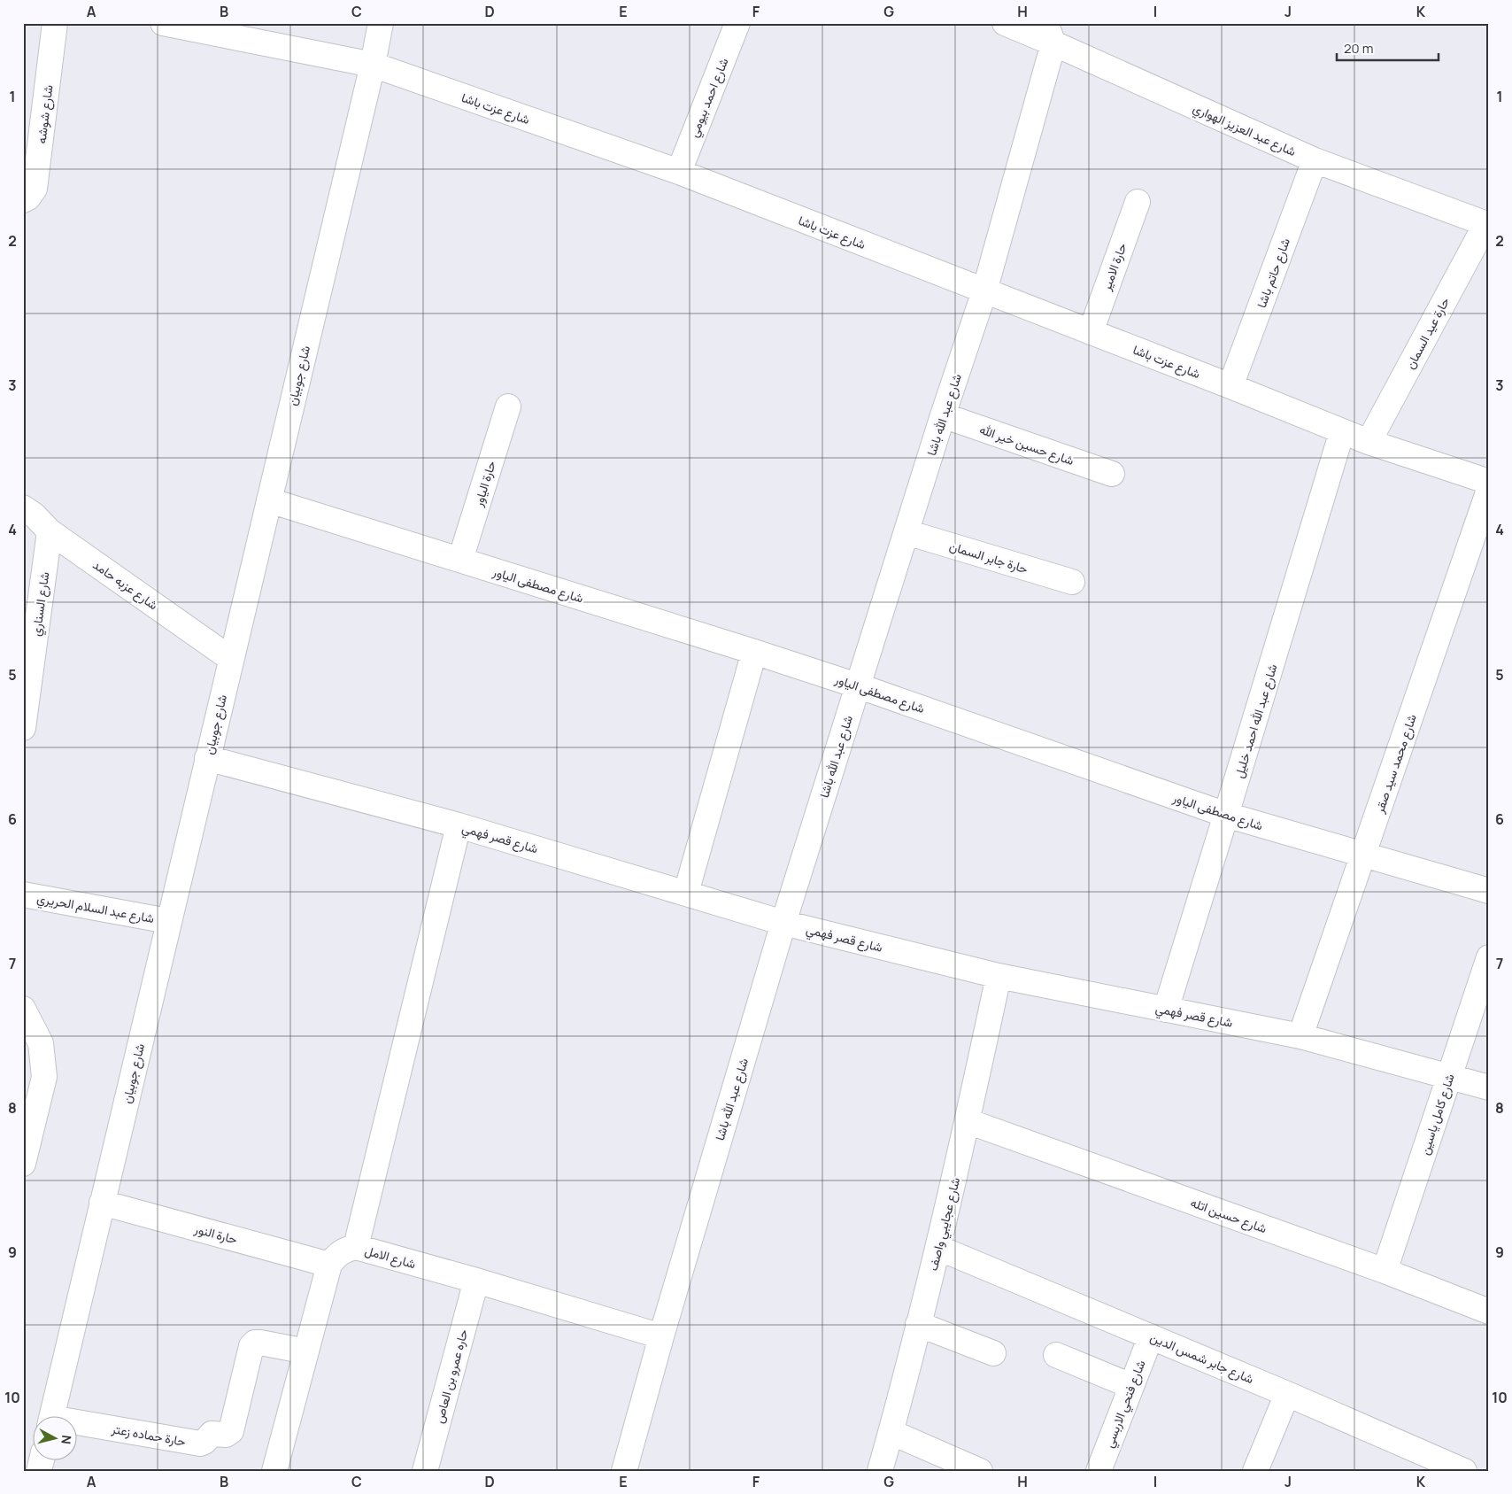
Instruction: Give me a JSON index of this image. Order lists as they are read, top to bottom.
{
  "streets": {
    "street": [
      "شارع احمد بيومي",
      "شارع عزت باشا",
      "شارع شوشه",
      "شارع عبد العزيز الهواري",
      "حارة الامير",
      "شارع حاتم باشا",
      "حارة عيد السمان",
      "شارع جوبيان",
      "شارع عبد الله باشا",
      "شارع حسين خير الله",
      "حارة الياور",
      "حارة جابر السمان",
      "شارع عزبه حامد",
      "شارع مصطفى الياور",
      "شارع السناري",
      "شارع عبد الله احمد خليل",
      "شارع محمد سيد صقر",
      "شارع قصر فهمي",
      "شارع عبد السلام الحريري",
      "شارع كامل ياسين",
      "شارع حسين اتله",
      "شارع عجايبي واصف",
      "حارة النور",
      "شارع الامل",
      "شارع جابر شمس الدين",
      "حاره عمرو بن العاص",
      "شارع فتحي الاربسي",
      "حارة حماده زعتر"
    ]
  },
  "crossings": [
    ["شارع احمد بيومي", "شارع عزت باشا"],
    ["شارع عزت باشا", "حارة الامير"],
    ["شارع عزت باشا", "شارع حاتم باشا"],
    ["شارع عزت باشا", "حارة عيد السمان"],
    ["شارع عزت باشا", "شارع جوبيان"],
    ["شارع عزت باشا", "شارع عبد الله باشا"],
    ["شارع عزت باشا", "شارع عبد الله احمد خليل"],
    ["شارع عبد العزيز الهواري", "شارع حاتم باشا"],
    ["شارع عبد العزيز الهواري", "حارة عيد السمان"],
    ["شارع عبد العزيز الهواري", "شارع عبد الله باشا"],
    ["شارع جوبيان", "شارع عزبه حامد"],
    ["شارع جوبيان", "شارع مصطفى الياور"],
    ["شارع جوبيان", "شارع قصر فهمي"],
    ["شارع جوبيان", "شارع عبد السلام الحريري"],
    ["شارع جوبيان", "حارة النور"],
    ["شارع عبد الله باشا", "شارع حسين خير الله"],
    ["شارع عبد الله باشا", "حارة جابر السمان"],
    ["شارع عبد الله باشا", "شارع مصطفى الياور"],
    ["شارع عبد الله باشا", "شارع قصر فهمي"],
    ["شارع عبد الله باشا", "شارع الامل"],
    ["حارة الياور", "شارع مصطفى الياور"],
    ["شارع عزبه حامد", "شارع السناري"],
    ["شارع مصطفى الياور", "شارع عبد الله احمد خليل"],
    ["شارع مصطفى الياور", "شارع محمد سيد صقر"],
    ["شارع عبد الله احمد خليل", "شارع قصر فهمي"],
    ["شارع محمد سيد صقر", "شارع قصر فهمي"],
    ["شارع قصر فهمي", "شارع كامل ياسين"],
    ["شارع قصر فهمي", "شارع عجايبي واصف"],
    ["شارع كامل ياسين", "شارع حسين اتله"],
    ["شارع حسين اتله", "شارع عجايبي واصف"],
    ["شارع عجايبي واصف", "شارع جابر شمس الدين"],
    ["حارة النور", "شارع الامل"],
    ["شارع الامل", "حاره عمرو بن العاص"],
    ["شارع جابر شمس الدين", "شارع فتحي الاربسي"]
  ],
  "scale_bar": "20 m",
  "north": "right",
  "grid": {
    "columns": [
      "A",
      "B",
      "C",
      "D",
      "E",
      "F",
      "G",
      "H",
      "I",
      "J",
      "K"
    ],
    "rows": [
      "1",
      "2",
      "3",
      "4",
      "5",
      "6",
      "7",
      "8",
      "9",
      "10"
    ]
  }
}
